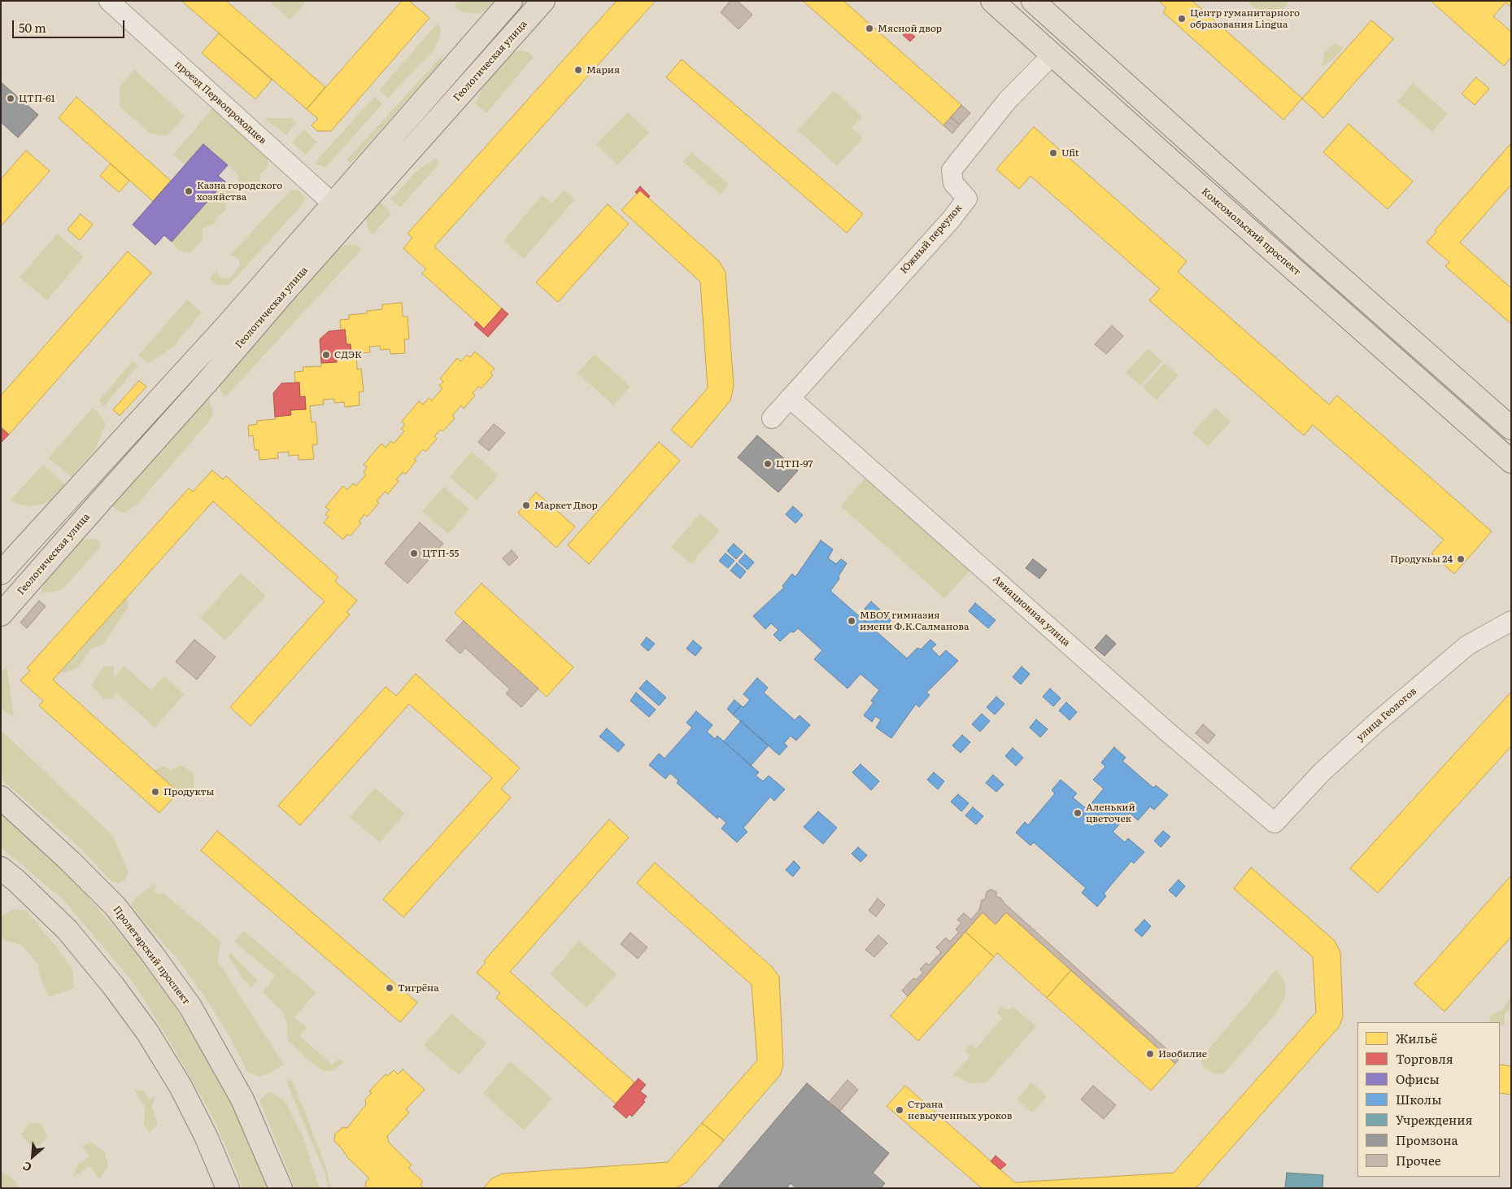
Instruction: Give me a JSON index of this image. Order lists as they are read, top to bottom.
{
  "streets": {
    "main road": ["Геологическая улица", "Комсомольский проспект", "Пролетарский проспект"],
    "street": [
      "проезд Первопроходцев",
      "Южный переулок",
      "Авиационная улица",
      "улица Геологов"
    ]
  },
  "crossings": [
    ["Комсомольский проспект", "Южный переулок"],
    ["Южный переулок", "Авиационная улица"],
    ["Авиационная улица", "улица Геологов"]
  ],
  "places": [
    "Центр гуманитарного образования Lingua",
    "Мясной двор",
    "Мария",
    "ЦТП-61",
    "Ufit",
    "Казна городского хозяйства",
    "СДЭК",
    "ЦТП-97",
    "Маркет Двор",
    "ЦТП-55",
    "Продукьы 24",
    "МБОУ гимназия имени Ф.К.Салманова",
    "Продукты",
    "Аленький цветочек",
    "Тигрёна",
    "Изобилие",
    "Страна невыученных уроков"
  ],
  "legend": [
    "Жильё",
    "Торговля",
    "Офисы",
    "Школы",
    "Учреждения",
    "Промзона",
    "Прочее"
  ],
  "scale_bar": "50 m",
  "north": "bottom left"
}
